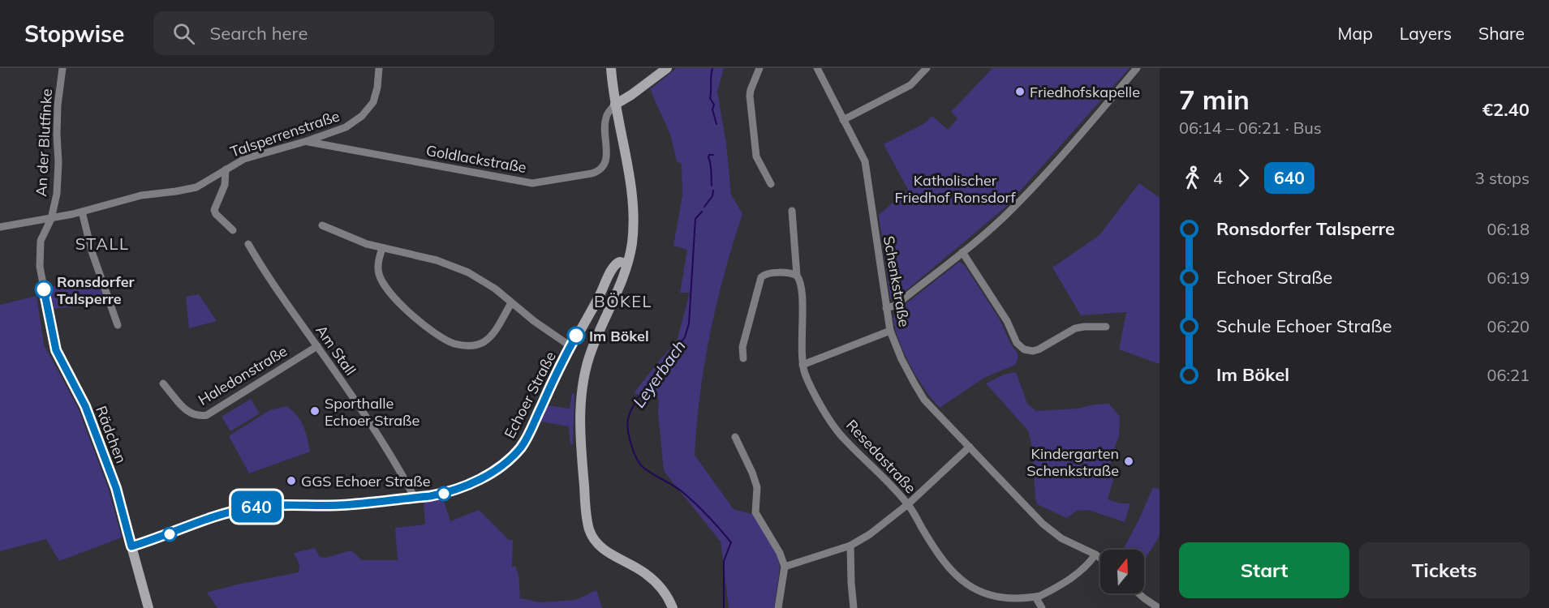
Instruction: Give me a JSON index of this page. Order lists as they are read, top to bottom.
{
  "streets": {
    "street": [
      "Talsperrenstraße",
      "An der Blutfinke",
      "Goldlackstraße",
      "Schenkstraße",
      "Am Stall",
      "Haledonstraße",
      "Echoer Straße",
      "Rädchen",
      "Resedastraße"
    ]
  },
  "crossings": [
    ["Talsperrenstraße", "An der Blutfinke"],
    ["Talsperrenstraße", "Goldlackstraße"],
    ["Talsperrenstraße", "Rädchen"],
    ["An der Blutfinke", "Rädchen"],
    ["Am Stall", "Haledonstraße"],
    ["Am Stall", "Echoer Straße"],
    ["Echoer Straße", "Rädchen"]
  ],
  "districts": ["STALL", "BÖKEL"],
  "water": ["Leyerbach"],
  "parks": ["Katholischer Friedhof Ronsdorf"],
  "places": [
    "Friedhofskapelle",
    "Ronsdorfer Talsperre",
    "Im Bökel",
    "Sporthalle Echoer Straße",
    "Kindergarten Schenkstraße",
    "GGS Echoer Straße"
  ],
  "lines": ["bus line 640"],
  "north": "top",
  "page": {
    "header": "Stopwise",
    "search": "Search here",
    "nav": ["Map", "Layers", "Share"],
    "on_map": "640",
    "heading": ["7 min", "06:14 – 06:21 · Bus", "€2.40"],
    "legs": ["4", "640", "3 stops"],
    "list": [
      {
        "name": "Ronsdorfer Talsperre",
        "value": "06:18"
      },
      {
        "name": "Echoer Straße",
        "value": "06:19"
      },
      {
        "name": "Schule Echoer Straße",
        "value": "06:20"
      },
      {
        "name": "Im Bökel",
        "value": "06:21"
      }
    ],
    "buttons": ["Start", "Tickets"]
  }
}
